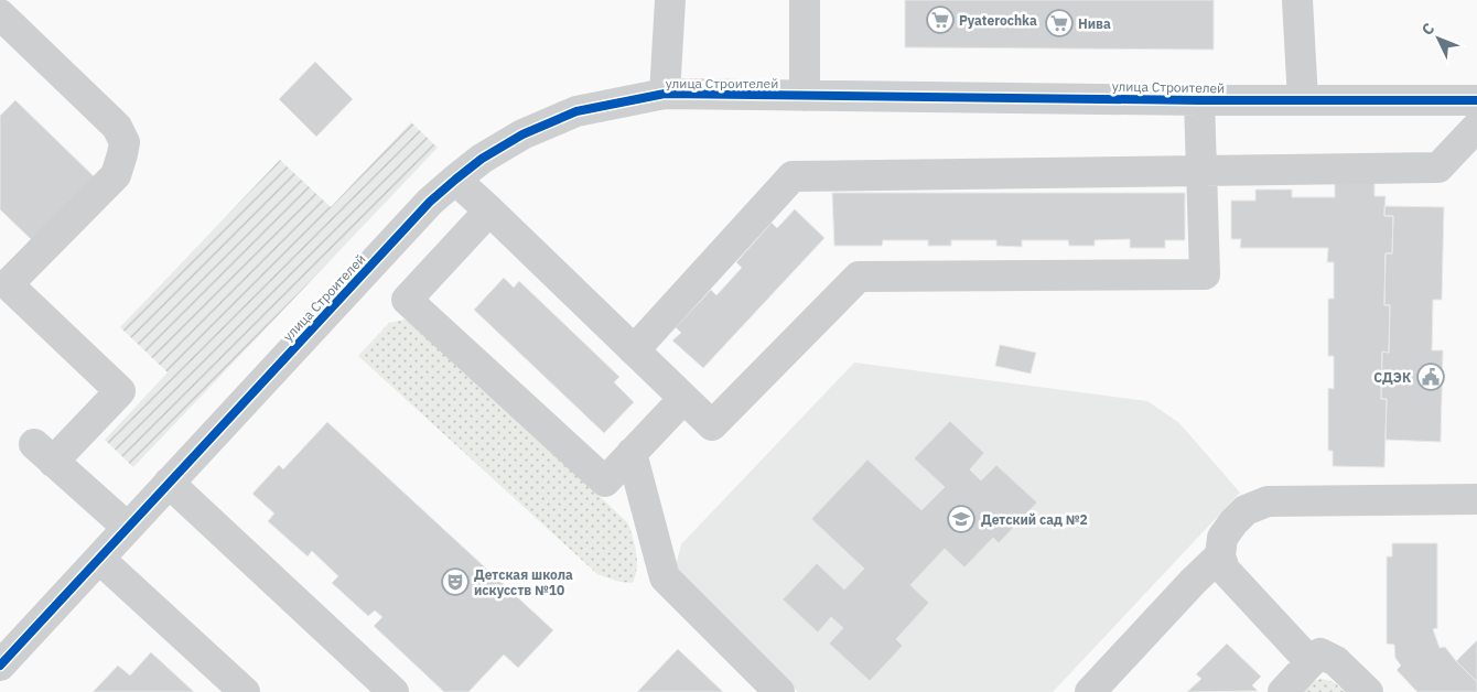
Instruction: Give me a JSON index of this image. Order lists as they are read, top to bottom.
{
  "streets": {
    "street": ["улица Строителей"]
  },
  "places": {
    "supermarket": ["Pyaterochka", "Нива"],
    "public building": ["СДЭК"],
    "school or university": ["Детский сад №2"],
    "theatre": ["Детская школа искусств №10"]
  },
  "north": "top left"
}
